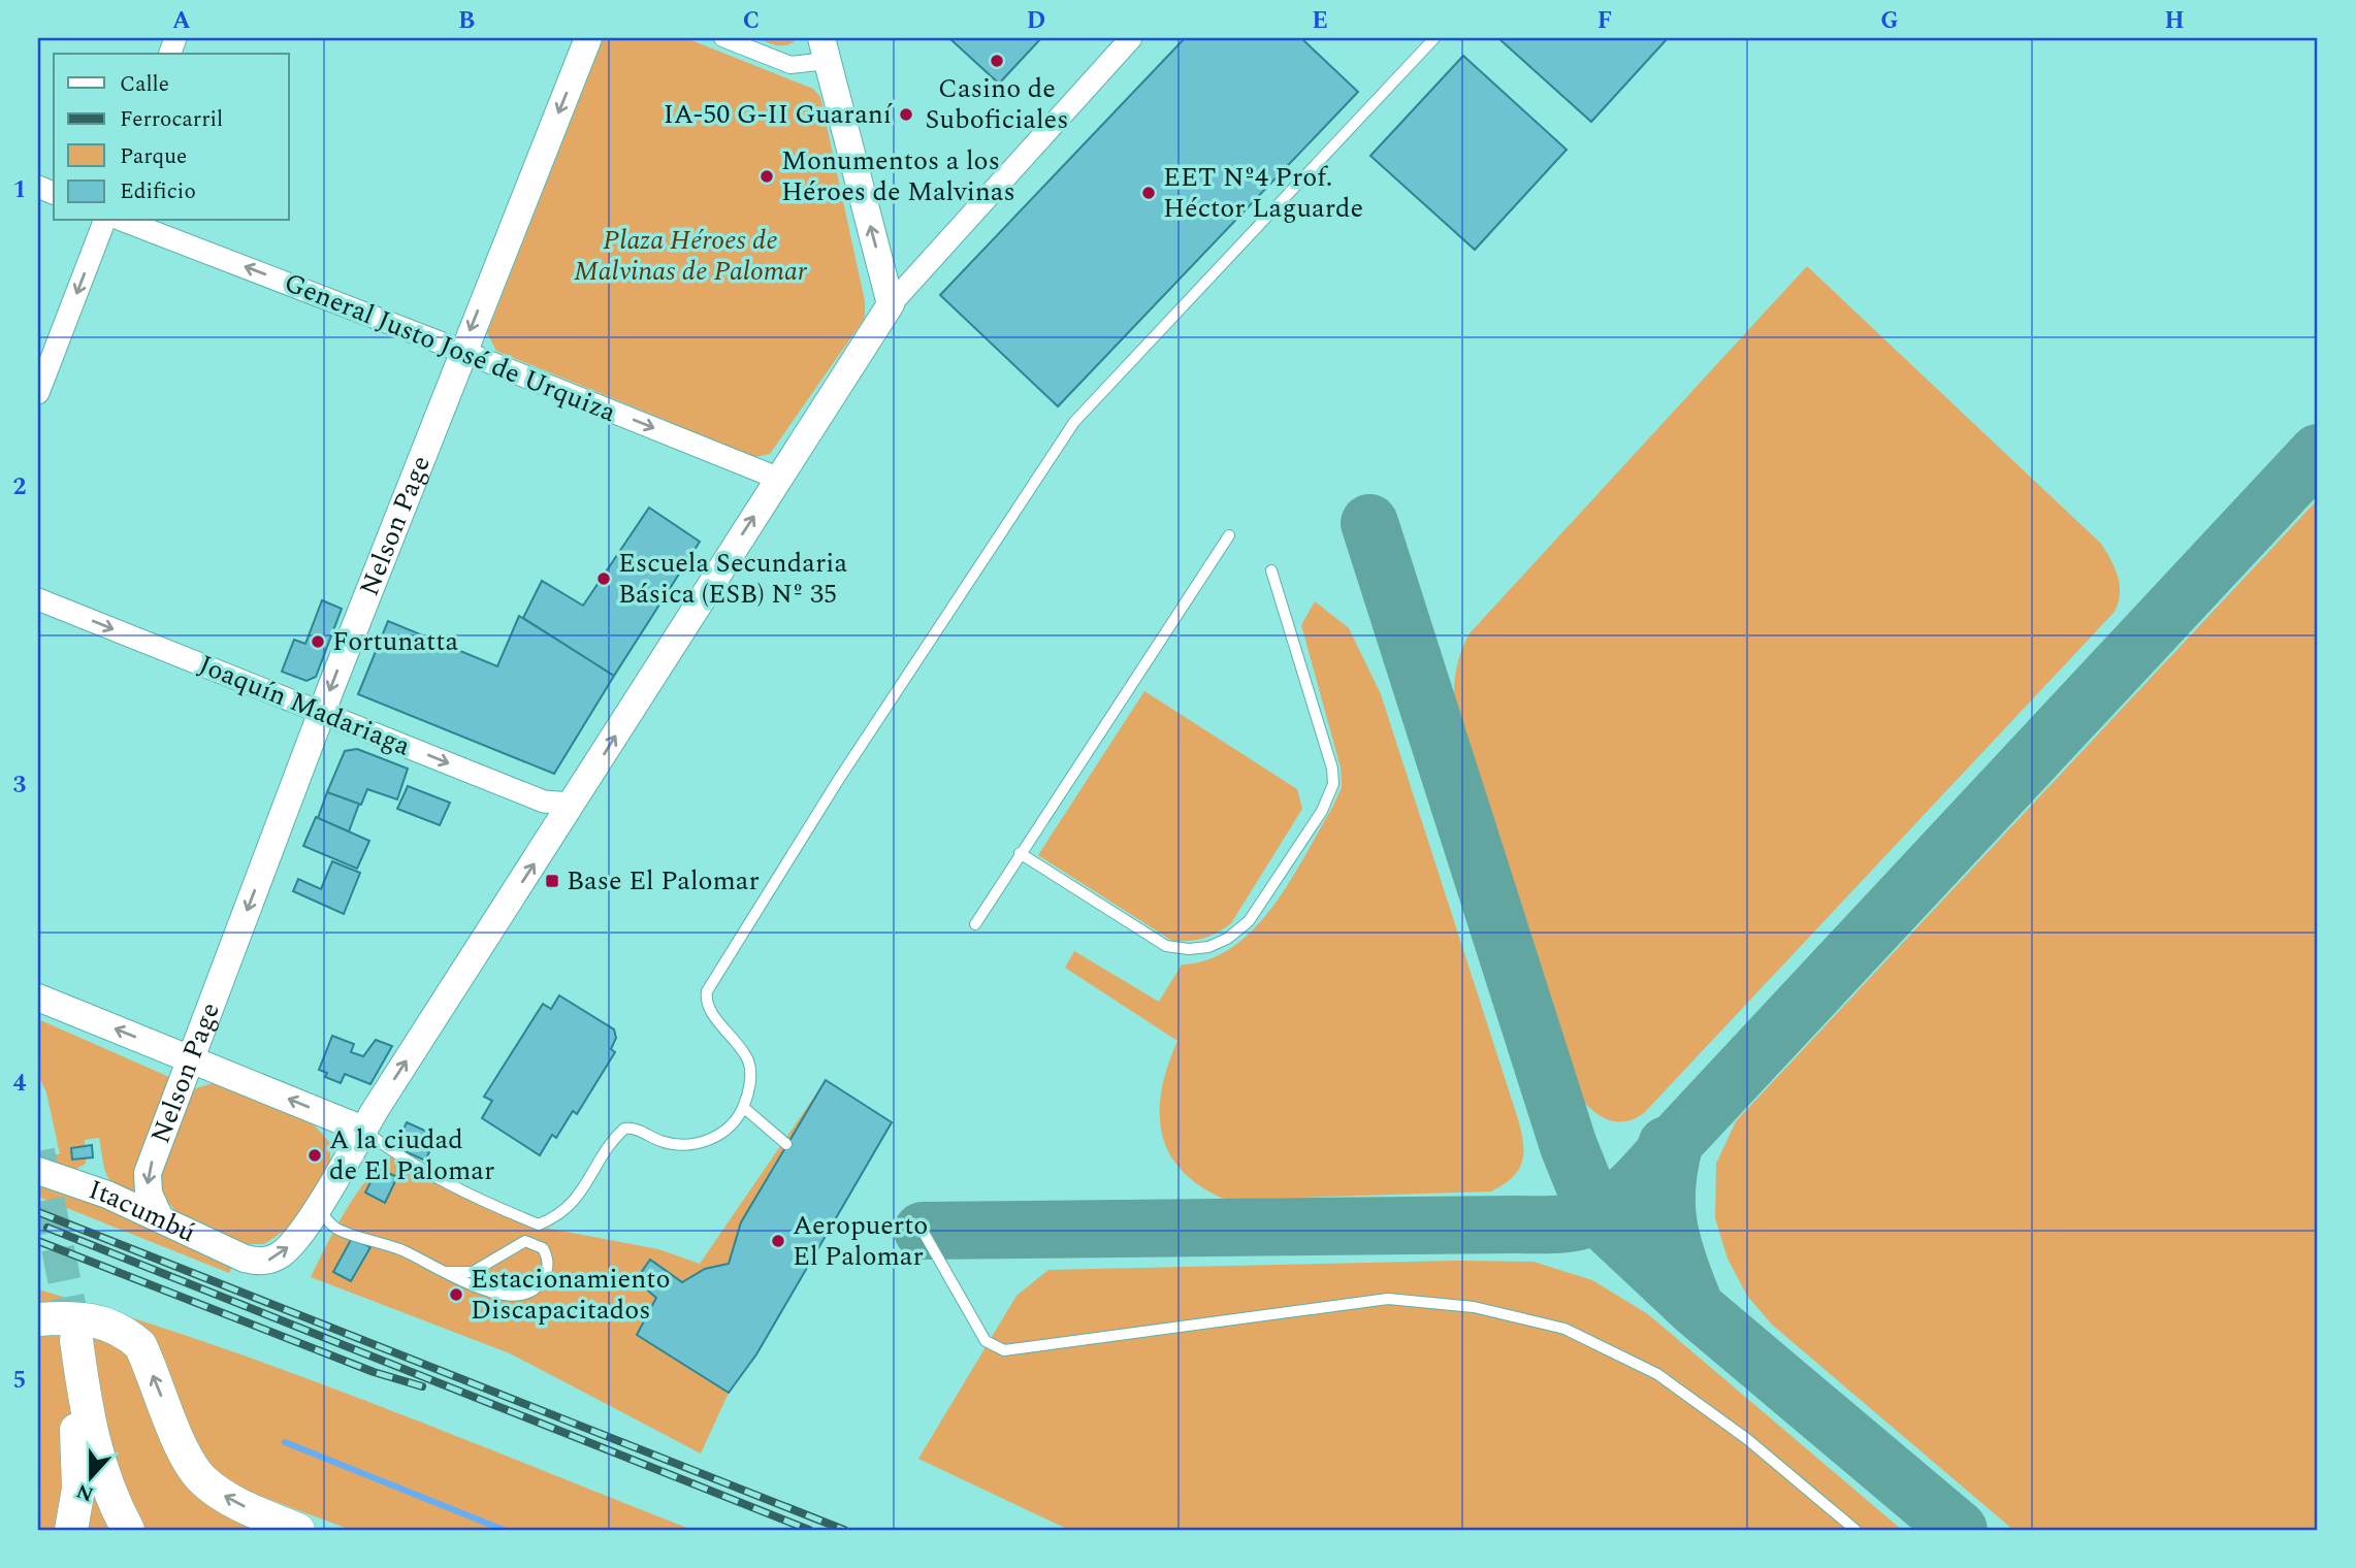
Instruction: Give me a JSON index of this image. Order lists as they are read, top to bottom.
{
  "streets": {
    "street": [
      "General Justo José de Urquiza",
      "Nelson Page",
      "Joaquín Madariaga",
      "Itacumbú"
    ]
  },
  "crossings": [
    ["General Justo José de Urquiza", "Nelson Page"],
    ["Nelson Page", "Joaquín Madariaga"],
    ["Nelson Page", "Itacumbú"]
  ],
  "one_way": ["Nelson Page", "Joaquín Madariaga", "Itacumbú"],
  "parks": ["Plaza Héroes de Malvinas de Palomar"],
  "places": {
    "other": [
      "Casino de Suboficiales",
      "IA-50 G-II Guaraní",
      "Monumentos a los Héroes de Malvinas",
      "EET Nº4 Prof. Héctor Laguarde",
      "Escuela Secundaria Básica (ESB) Nº 35",
      "Fortunatta",
      "A la ciudad de El Palomar",
      "Aeropuerto El Palomar",
      "Estacionamiento Discapacitados"
    ],
    "transit": ["Base El Palomar"]
  },
  "legend": [
    "Calle",
    "Ferrocarril",
    "Parque",
    "Edificio"
  ],
  "north": "bottom",
  "grid": {
    "columns": [
      "A",
      "B",
      "C",
      "D",
      "E",
      "F",
      "G",
      "H"
    ],
    "rows": [
      "1",
      "2",
      "3",
      "4",
      "5"
    ]
  }
}
